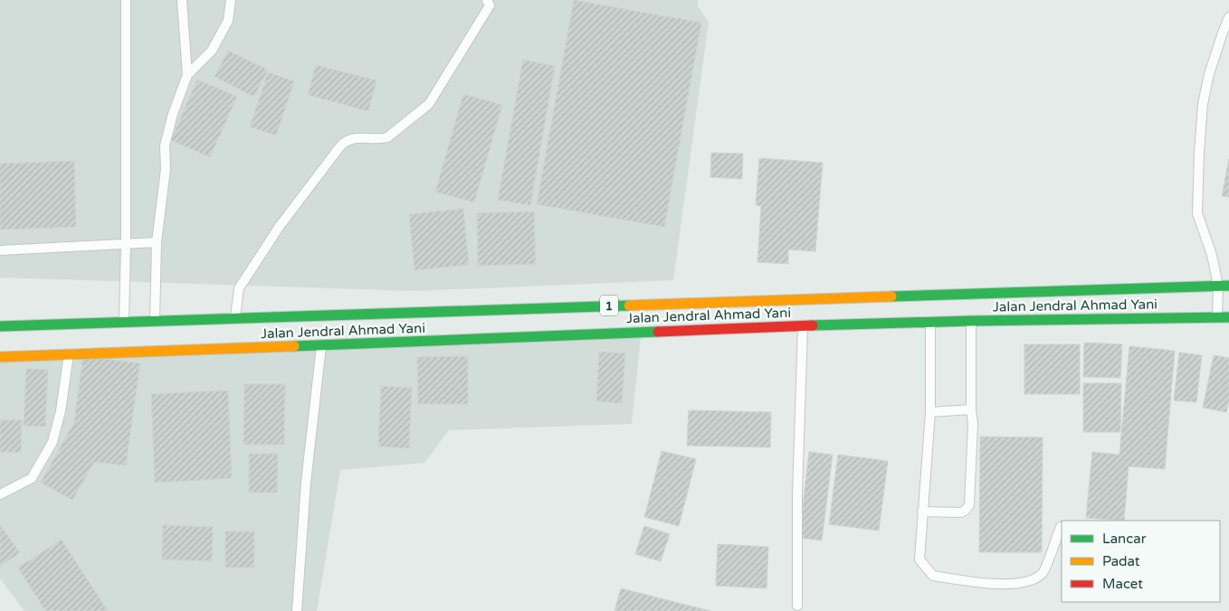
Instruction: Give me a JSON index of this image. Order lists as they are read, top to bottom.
{
  "streets": {
    "highway": ["1", "Jalan Jendral Ahmad Yani"]
  },
  "legend": ["Lancar", "Padat", "Macet"]
}
